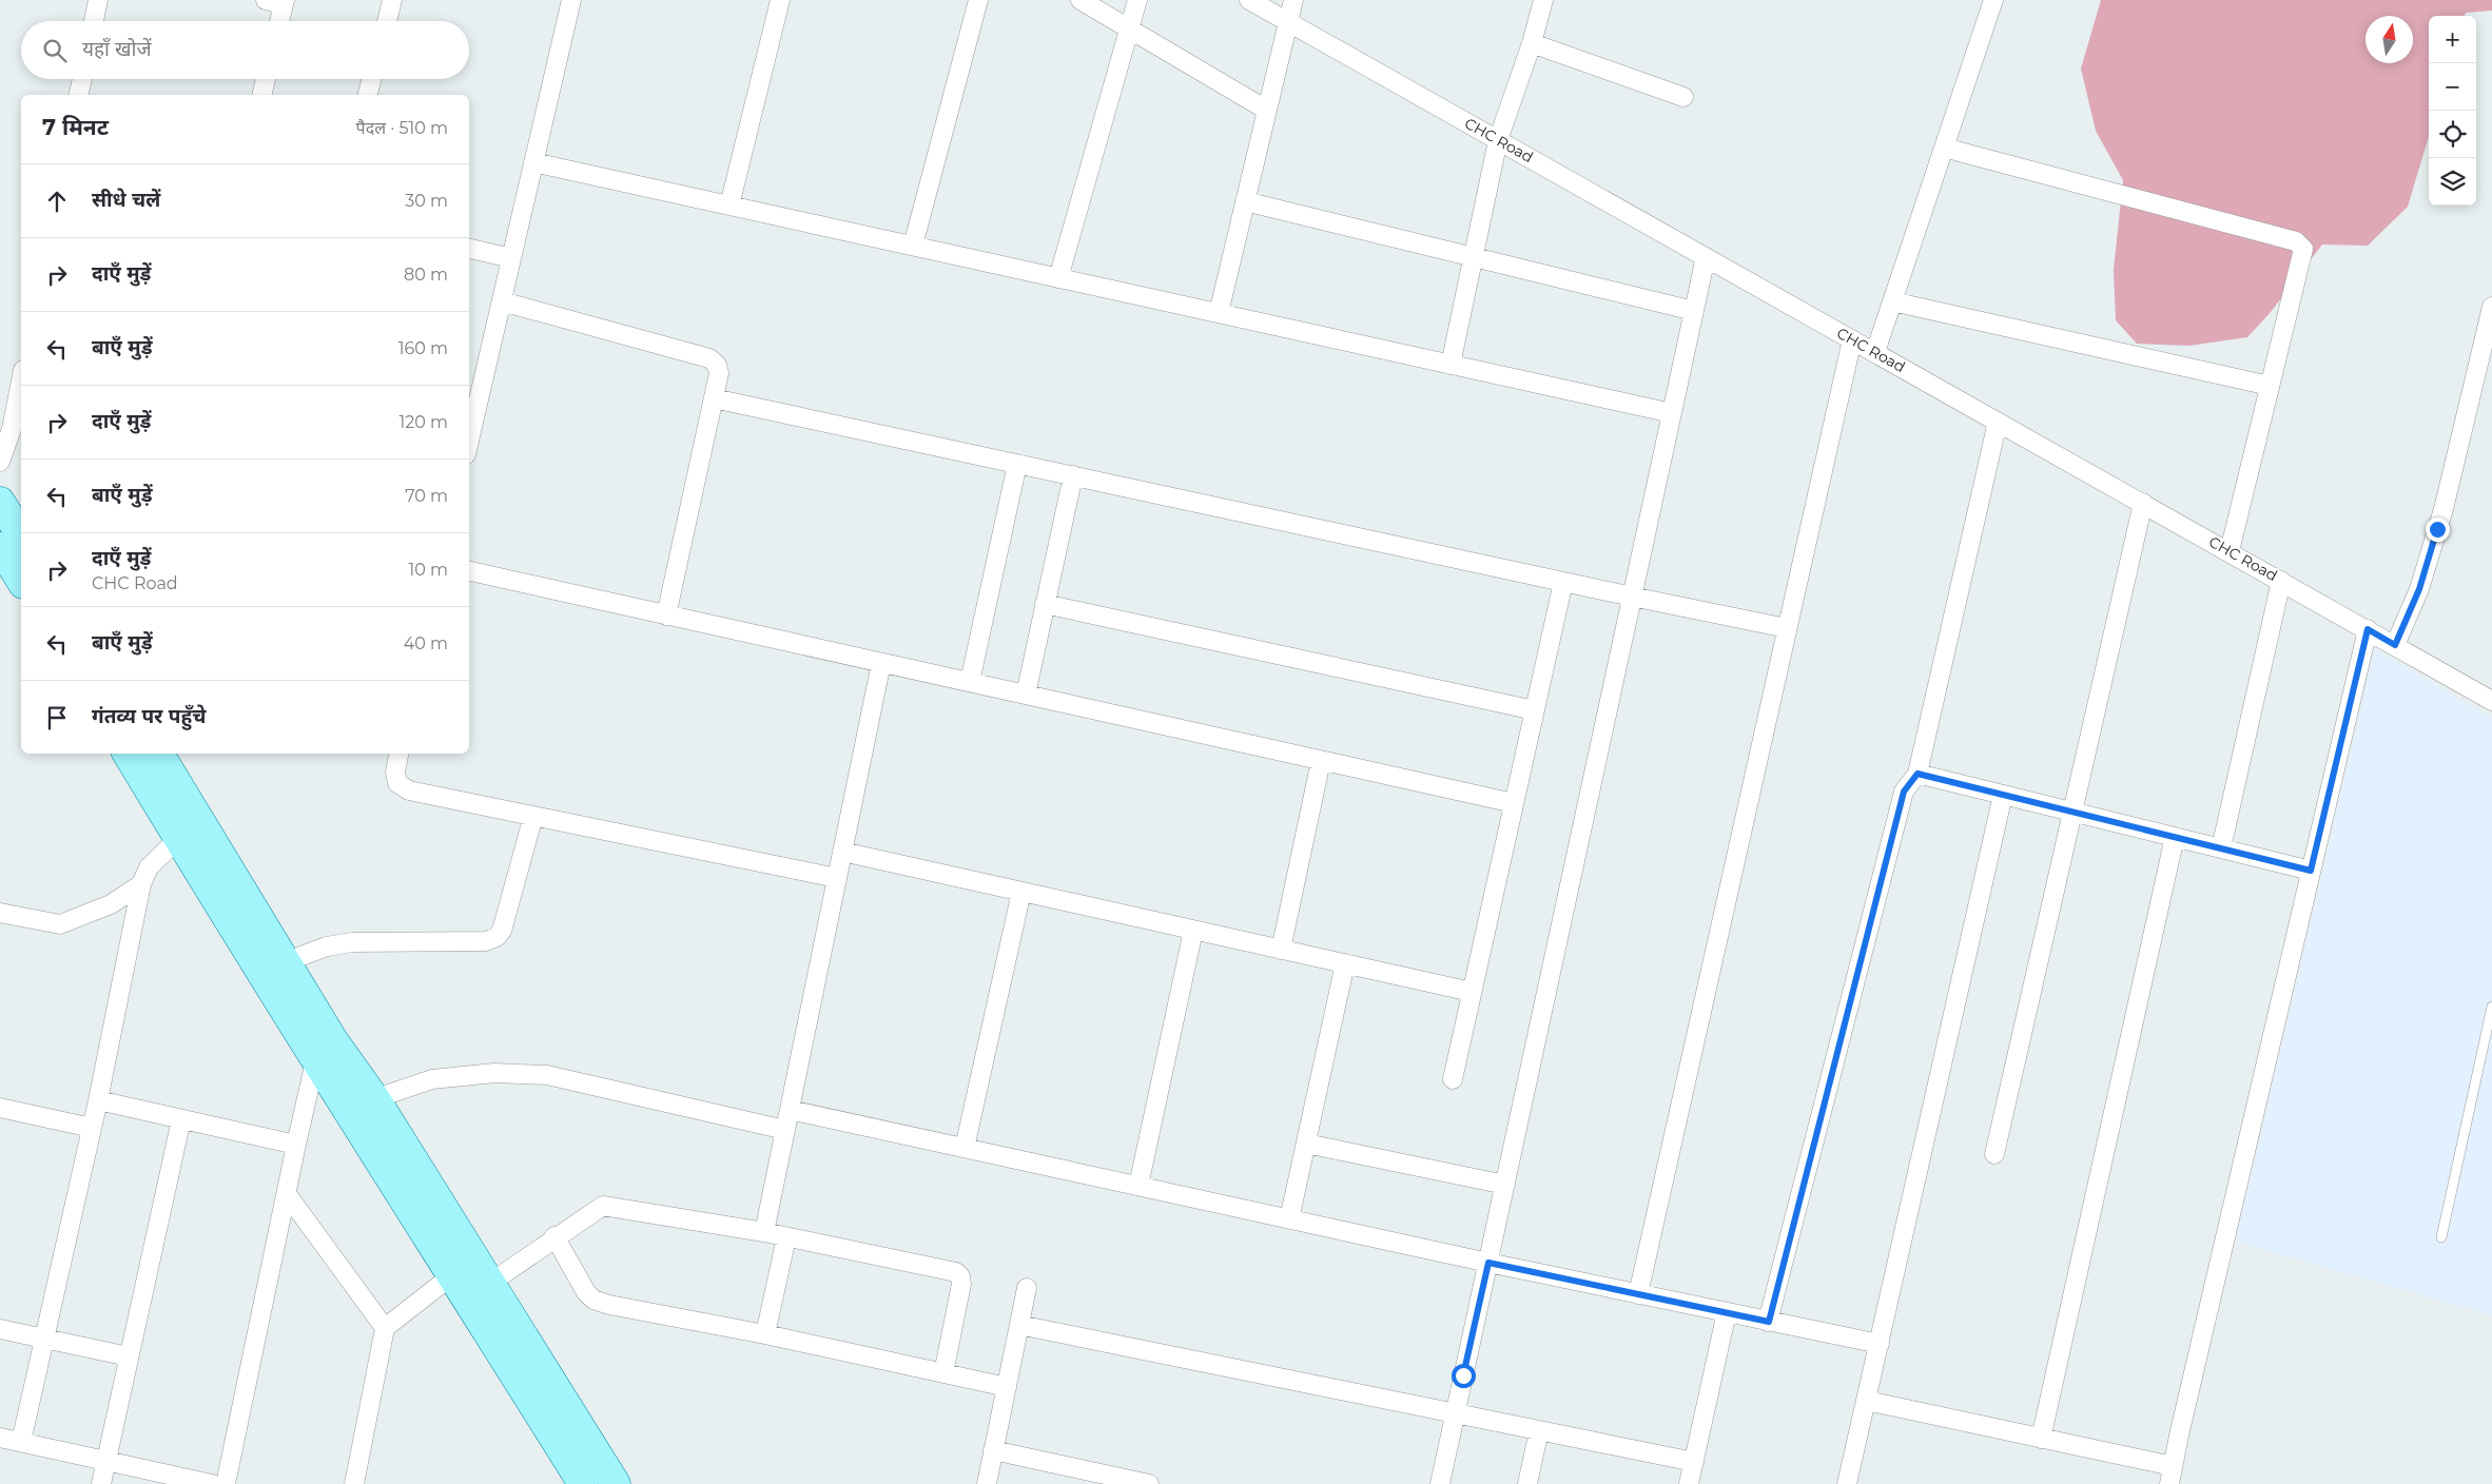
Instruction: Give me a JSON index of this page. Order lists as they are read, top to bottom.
{
  "streets": {
    "street": ["CHC Road"]
  },
  "north": "top",
  "page": {
    "map_buttons": ["+", "−"],
    "search": "यहाँ खोजें",
    "heading": ["7 मिनट", "पैदल · 510 m"],
    "list": [
      ["सीधे चलें", "30 m"],
      ["दाएँ मुड़ें", "80 m"],
      ["बाएँ मुड़ें", "160 m"],
      ["दाएँ मुड़ें", "120 m"],
      ["बाएँ मुड़ें", "70 m"],
      ["दाएँ मुड़ें", "CHC Road", "10 m"],
      ["बाएँ मुड़ें", "40 m"],
      "गंतव्य पर पहुँचे"
    ]
  }
}
